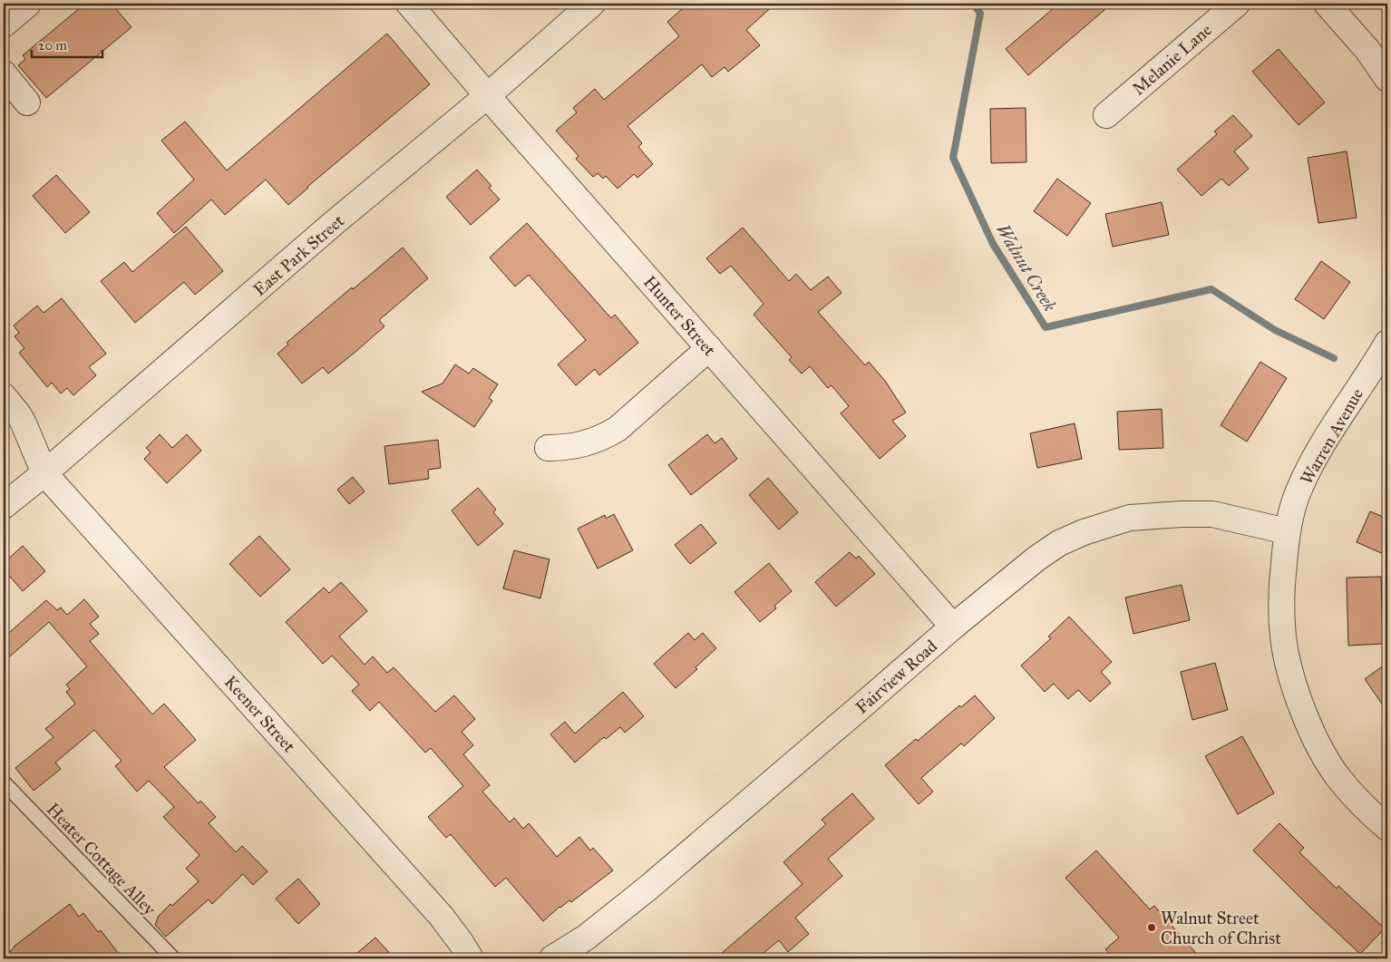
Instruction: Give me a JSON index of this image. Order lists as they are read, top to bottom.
{
  "streets": {
    "street": [
      "Melanie Lane",
      "East Park Street",
      "Hunter Street",
      "Warren Avenue",
      "Fairview Road",
      "Keener Street"
    ],
    "lane": ["Heater Cottage Alley"]
  },
  "crossings": [
    ["East Park Street", "Hunter Street"],
    ["East Park Street", "Keener Street"],
    ["Hunter Street", "Fairview Road"],
    ["Warren Avenue", "Fairview Road"]
  ],
  "water": ["Walnut Creek"],
  "places": ["Walnut Street Church of Christ"],
  "scale_bar": "20 m"
}
